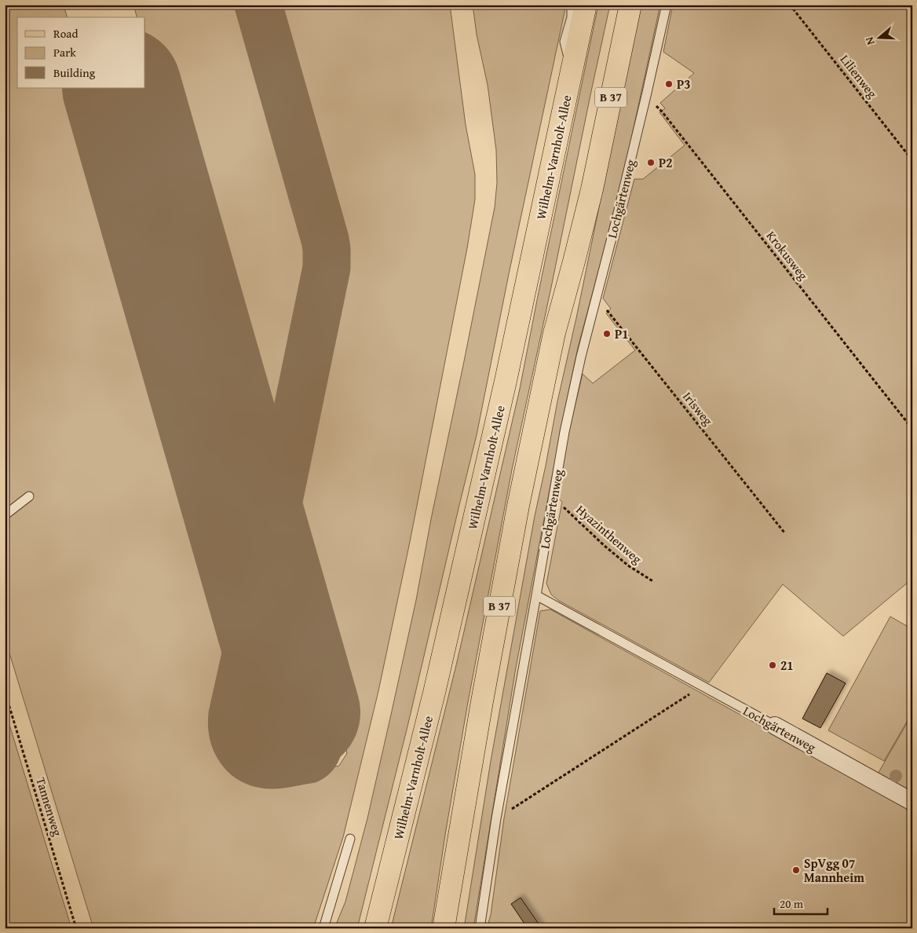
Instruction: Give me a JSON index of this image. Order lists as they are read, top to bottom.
{
  "streets": {
    "main road": ["B 37", "Wilhelm-Varnholt-Allee"],
    "street": ["Lochgärtenweg"],
    "path": [
      "Lilienweg",
      "Krokusweg",
      "Irisweg",
      "Hyazinthenweg",
      "Tannenweg"
    ]
  },
  "crossings": [
    ["Lochgärtenweg", "Krokusweg"],
    ["Lochgärtenweg", "Irisweg"],
    ["Lochgärtenweg", "Hyazinthenweg"]
  ],
  "places": [
    "P3",
    "P2",
    "P1",
    "21",
    "SpVgg 07 Mannheim"
  ],
  "legend": ["Road", "Park", "Building"],
  "scale_bar": "20 m",
  "north": "left"
}
